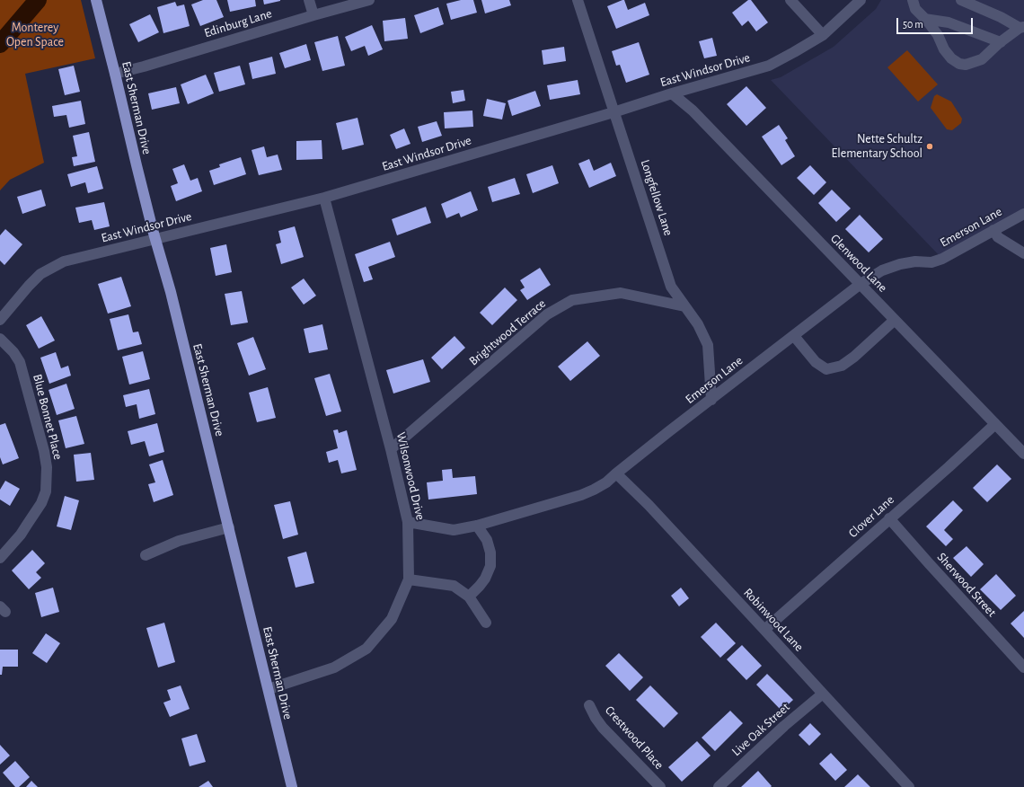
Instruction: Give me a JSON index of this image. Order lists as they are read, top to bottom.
{
  "streets": {
    "main road": ["East Sherman Drive"],
    "street": [
      "Edinburg Lane",
      "East Windsor Drive",
      "Longfellow Lane",
      "Emerson Lane",
      "Glenwood Lane",
      "Brightwood Terrace",
      "Blue Bonnet Place",
      "Wilsonwood Drive",
      "Clover Lane",
      "Sherwood Street",
      "Robinwood Lane",
      "Live Oak Street",
      "Crestwood Place"
    ]
  },
  "crossings": [
    ["Edinburg Lane", "East Sherman Drive"],
    ["East Windsor Drive", "East Sherman Drive"],
    ["East Windsor Drive", "Longfellow Lane"],
    ["East Windsor Drive", "Glenwood Lane"],
    ["East Windsor Drive", "Wilsonwood Drive"],
    ["East Sherman Drive", "Wilsonwood Drive"],
    ["Longfellow Lane", "Emerson Lane"],
    ["Longfellow Lane", "Brightwood Terrace"],
    ["Emerson Lane", "Glenwood Lane"],
    ["Emerson Lane", "Wilsonwood Drive"],
    ["Emerson Lane", "Robinwood Lane"],
    ["Glenwood Lane", "Clover Lane"],
    ["Brightwood Terrace", "Wilsonwood Drive"],
    ["Clover Lane", "Sherwood Street"],
    ["Clover Lane", "Robinwood Lane"],
    ["Robinwood Lane", "Live Oak Street"]
  ],
  "parks": ["Monterey Open Space"],
  "places": ["Nette Schultz Elementary School"],
  "scale_bar": "50 m"
}
